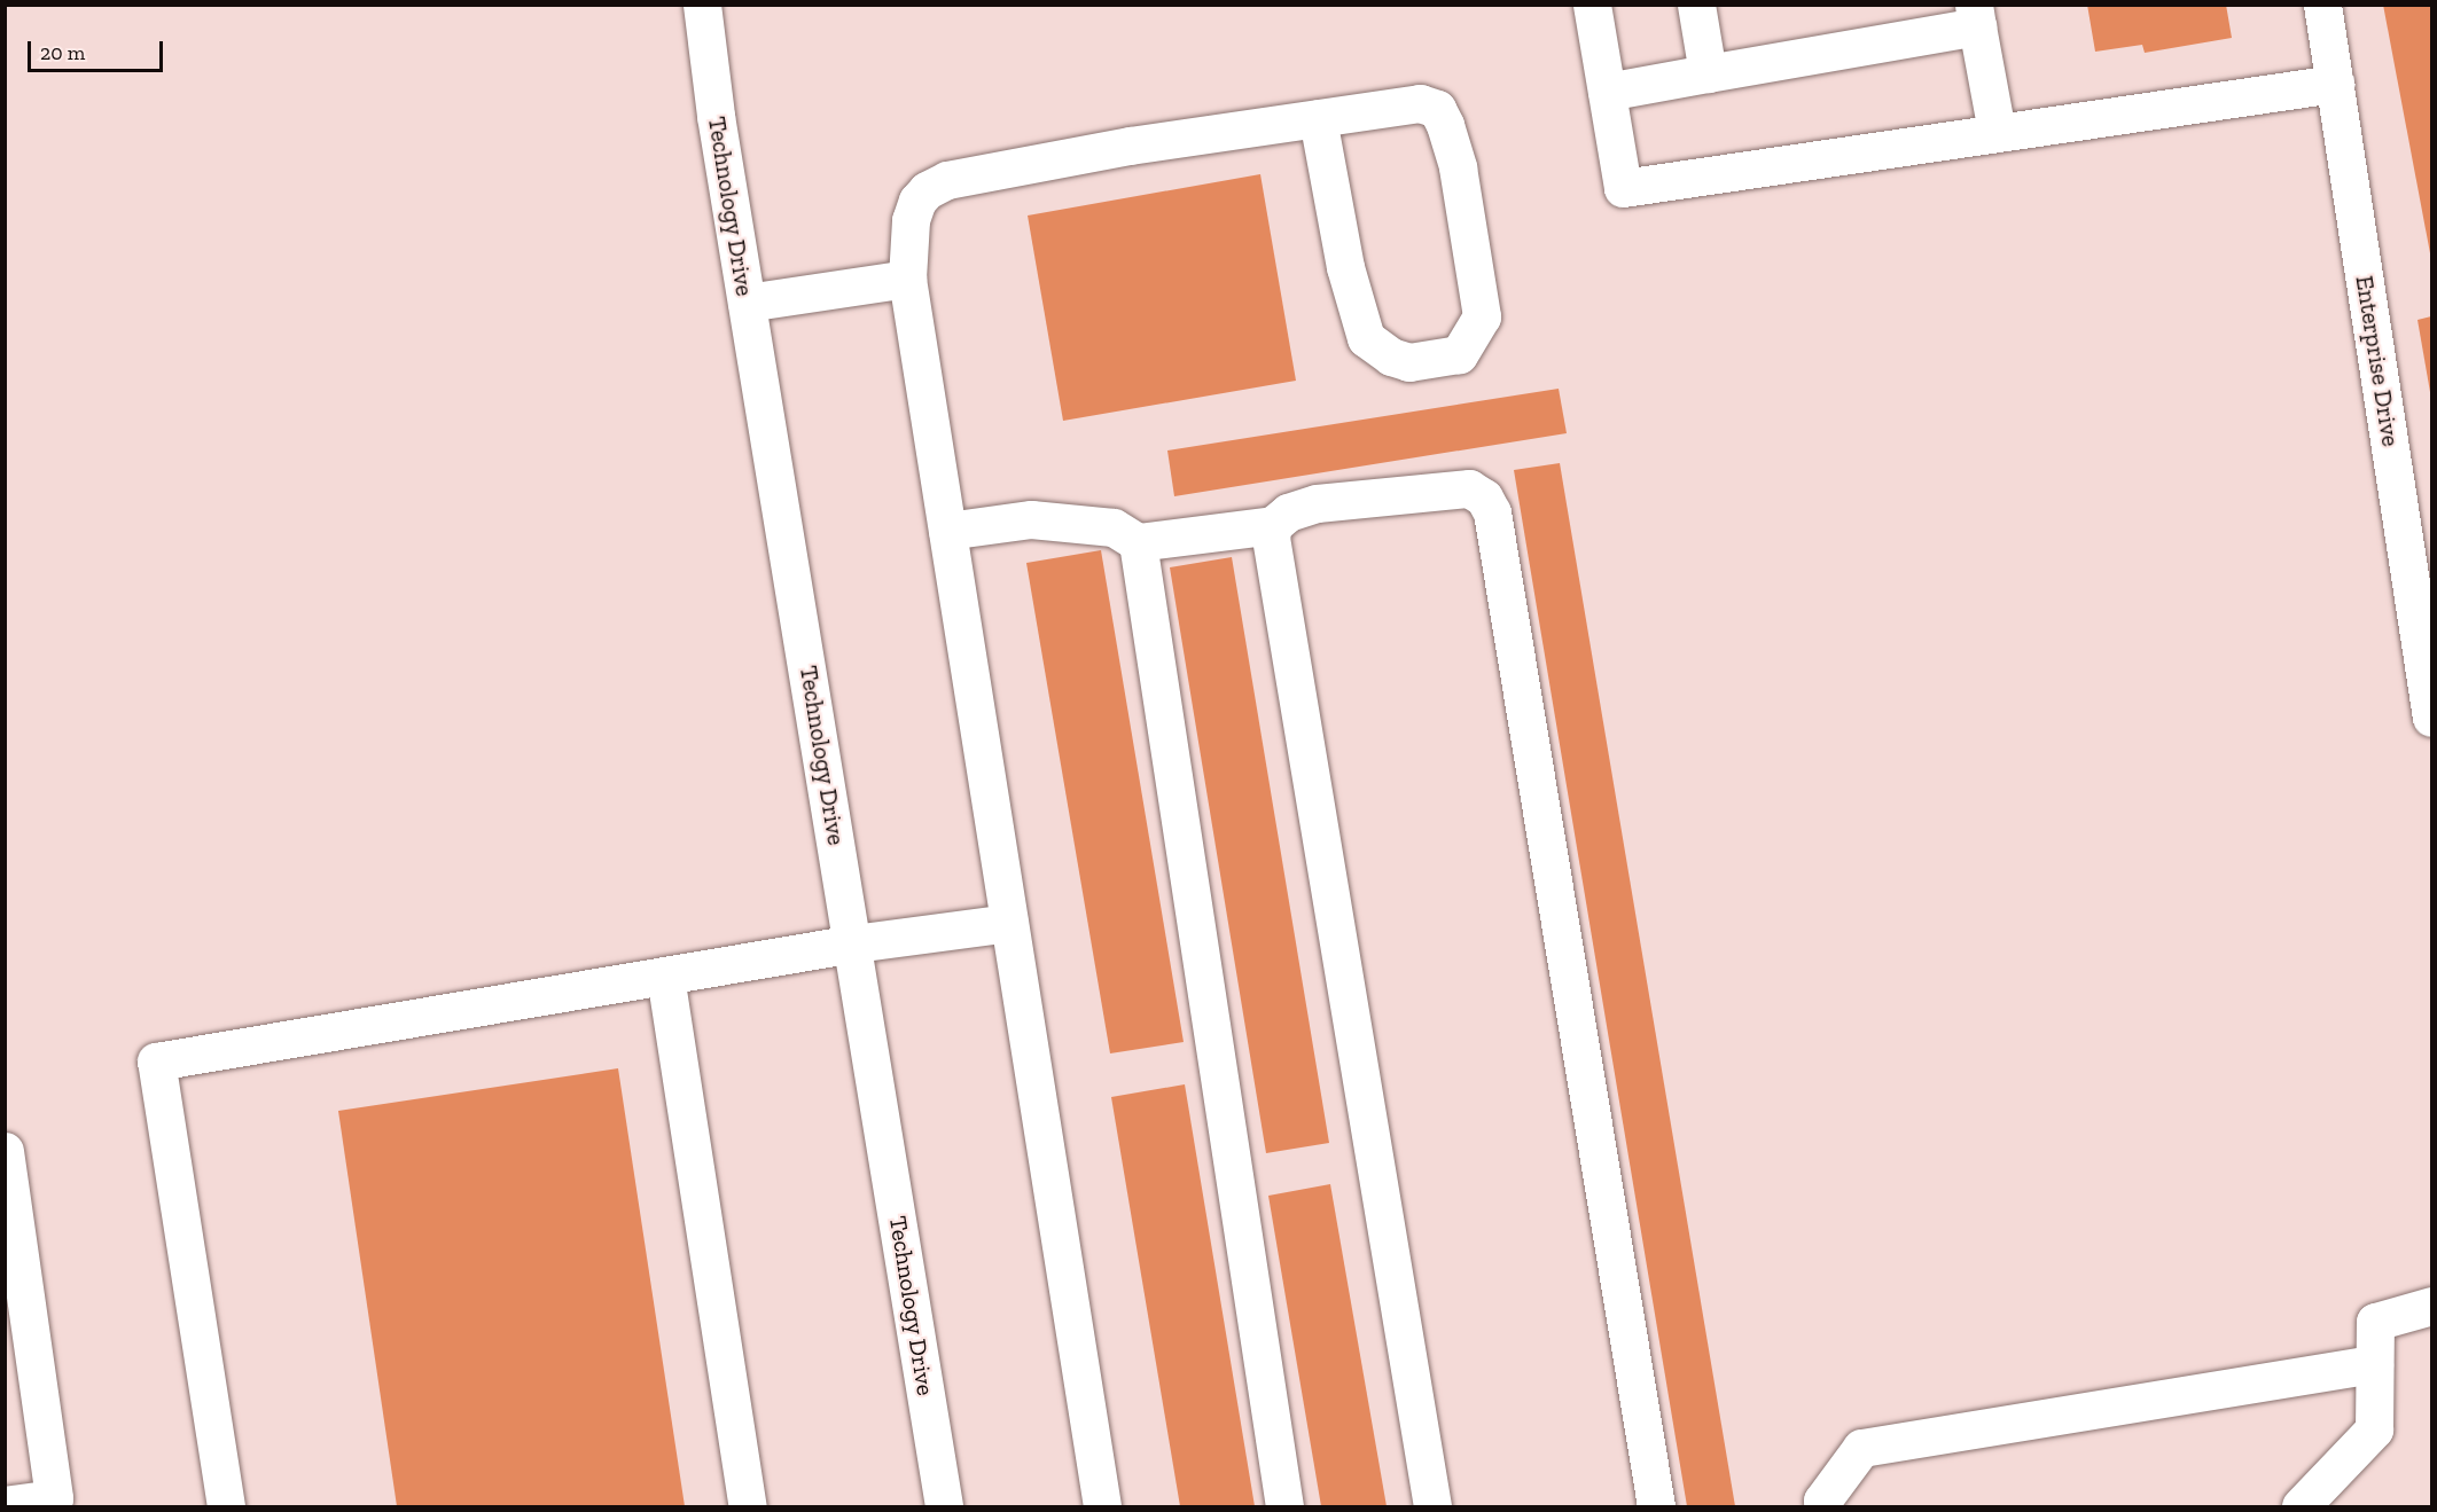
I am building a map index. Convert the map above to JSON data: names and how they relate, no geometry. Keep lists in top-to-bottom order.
{
  "streets": {
    "street": ["Technology Drive", "Enterprise Drive"]
  },
  "scale_bar": "20 m"
}
